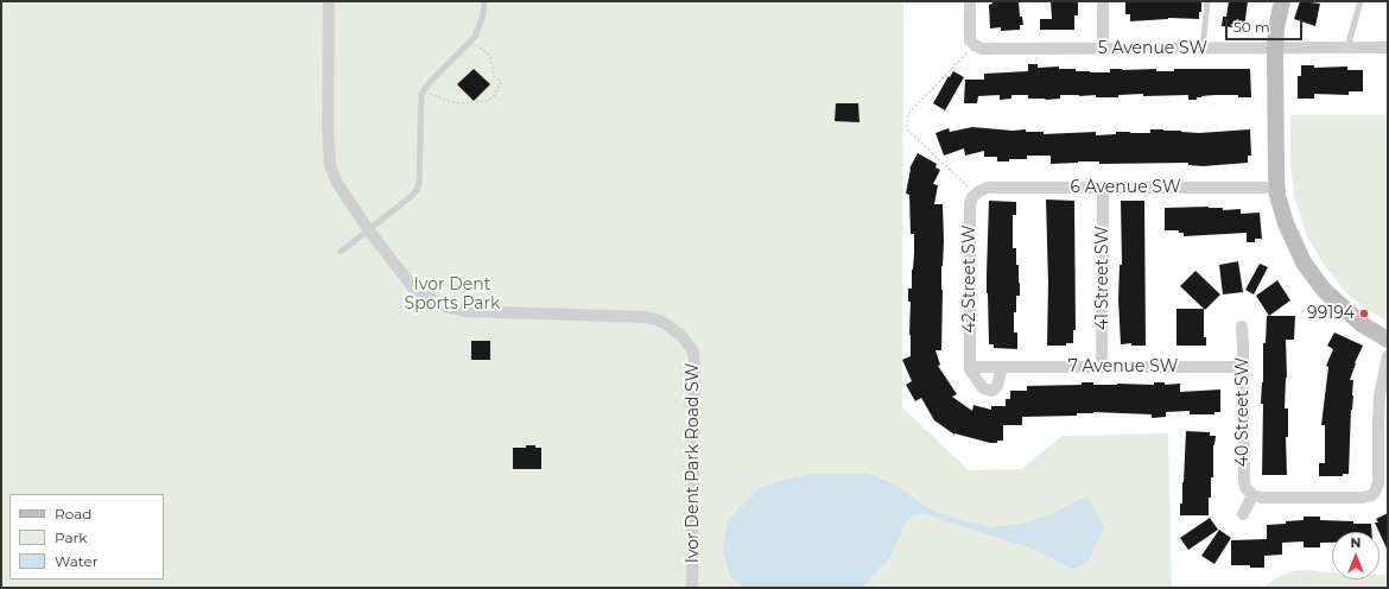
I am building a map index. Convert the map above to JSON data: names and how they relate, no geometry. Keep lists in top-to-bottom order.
{
  "streets": {
    "street": [
      "5 Avenue SW",
      "6 Avenue SW",
      "41 Street SW",
      "42 Street SW",
      "7 Avenue SW",
      "40 Street SW",
      "Ivor Dent Park Road SW"
    ]
  },
  "crossings": [
    ["6 Avenue SW", "41 Street SW"],
    ["6 Avenue SW", "42 Street SW"],
    ["41 Street SW", "7 Avenue SW"],
    ["42 Street SW", "7 Avenue SW"],
    ["7 Avenue SW", "40 Street SW"]
  ],
  "parks": ["Ivor Dent Sports Park"],
  "places": ["99194"],
  "legend": ["Road", "Park", "Water"],
  "scale_bar": "50 m",
  "north": "top"
}
